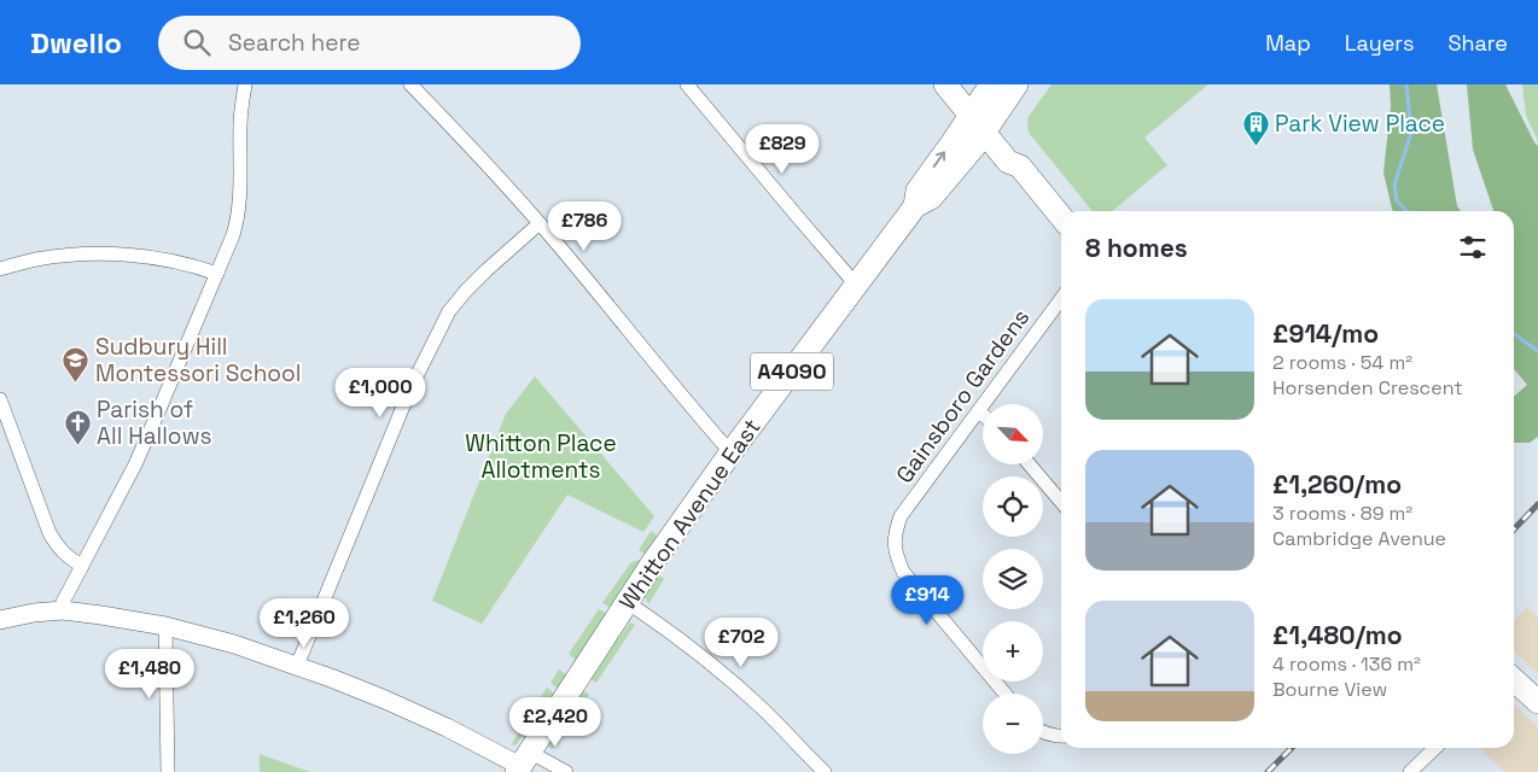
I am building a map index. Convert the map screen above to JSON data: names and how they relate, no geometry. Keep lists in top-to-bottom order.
{
  "streets": {
    "main road": ["A4090", "Whitton Avenue East"],
    "street": ["Gainsboro Gardens"]
  },
  "crossings": [
    ["A4090", "Whitton Avenue East"]
  ],
  "parks": ["Whitton Place Allotments"],
  "places": {
    "building": ["Park View Place"],
    "school or university": ["Sudbury Hill Montessori School"],
    "church": ["Parish of All Hallows"]
  },
  "north": "bottom right",
  "page": {
    "header": "Dwello",
    "search": "Search here",
    "nav": ["Map", "Layers", "Share"],
    "price": [
      "£829",
      "£786",
      "£1,000",
      "£914",
      "£1,260",
      "£702",
      "£1,480",
      "£2,420"
    ],
    "heading": "8 homes",
    "list": [
      {
        "name": "£914/mo",
        "note": "2 rooms · 54 m² · Horsenden Crescent"
      },
      {
        "name": "£1,260/mo",
        "note": "3 rooms · 89 m² · Cambridge Avenue"
      },
      {
        "name": "£1,480/mo",
        "note": "4 rooms · 136 m² · Bourne View"
      }
    ],
    "map_buttons": ["+", "−"]
  }
}
